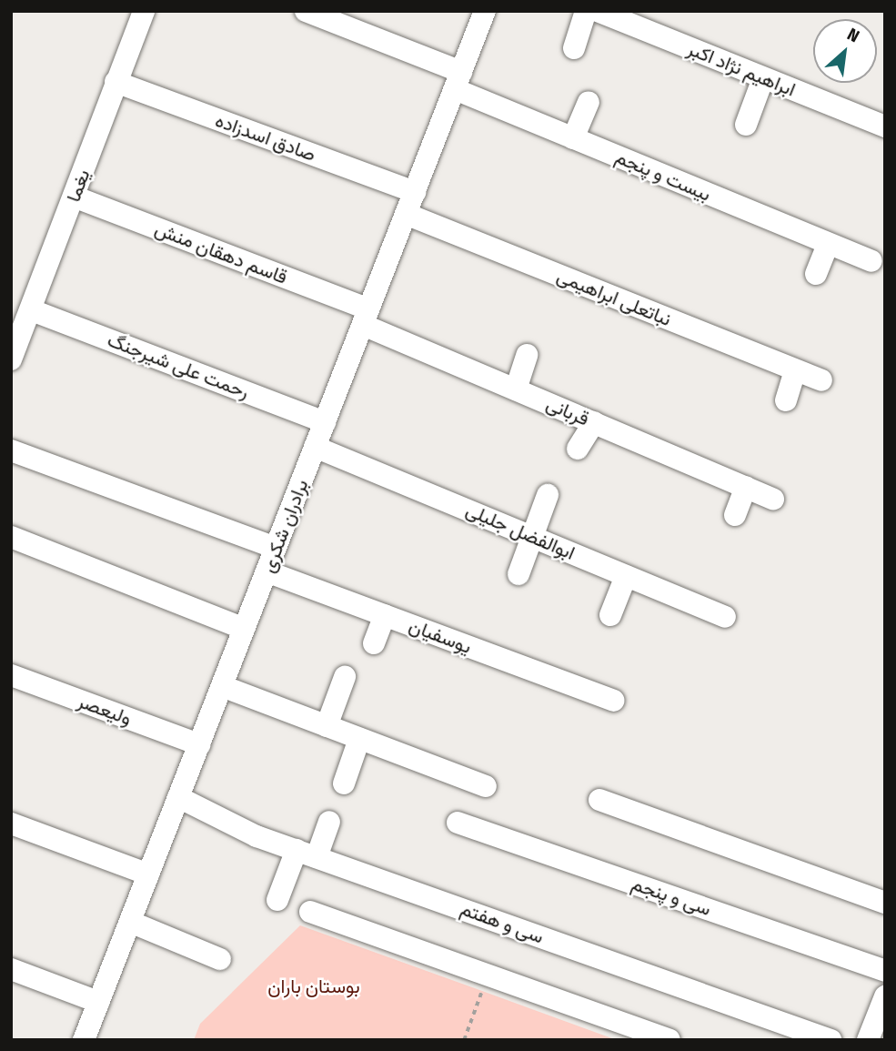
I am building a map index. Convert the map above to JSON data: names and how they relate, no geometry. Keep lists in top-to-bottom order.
{
  "streets": {
    "street": [
      "ابراهیم نژاد اکبر",
      "صادق اسدزاده",
      "بیست و پنجم",
      "یغما",
      "قاسم دهقان منش",
      "نباتعلی ابراهیمی",
      "رحمت علی شیرجنگ",
      "قربانی",
      "برادران شکری",
      "ابوالفضل جلیلی",
      "یوسفیان",
      "ولیعصر",
      "سی و پنجم",
      "سی و هفتم"
    ]
  },
  "crossings": [
    ["صادق اسدزاده", "یغما"],
    ["صادق اسدزاده", "برادران شکری"],
    ["بیست و پنجم", "برادران شکری"],
    ["یغما", "قاسم دهقان منش"],
    ["یغما", "رحمت علی شیرجنگ"],
    ["قاسم دهقان منش", "قربانی"],
    ["قاسم دهقان منش", "برادران شکری"],
    ["نباتعلی ابراهیمی", "برادران شکری"],
    ["رحمت علی شیرجنگ", "برادران شکری"],
    ["قربانی", "برادران شکری"],
    ["برادران شکری", "ابوالفضل جلیلی"],
    ["برادران شکری", "یوسفیان"],
    ["برادران شکری", "ولیعصر"],
    ["برادران شکری", "سی و هفتم"]
  ],
  "parks": ["بوستان باران"],
  "north": "top right"
}
